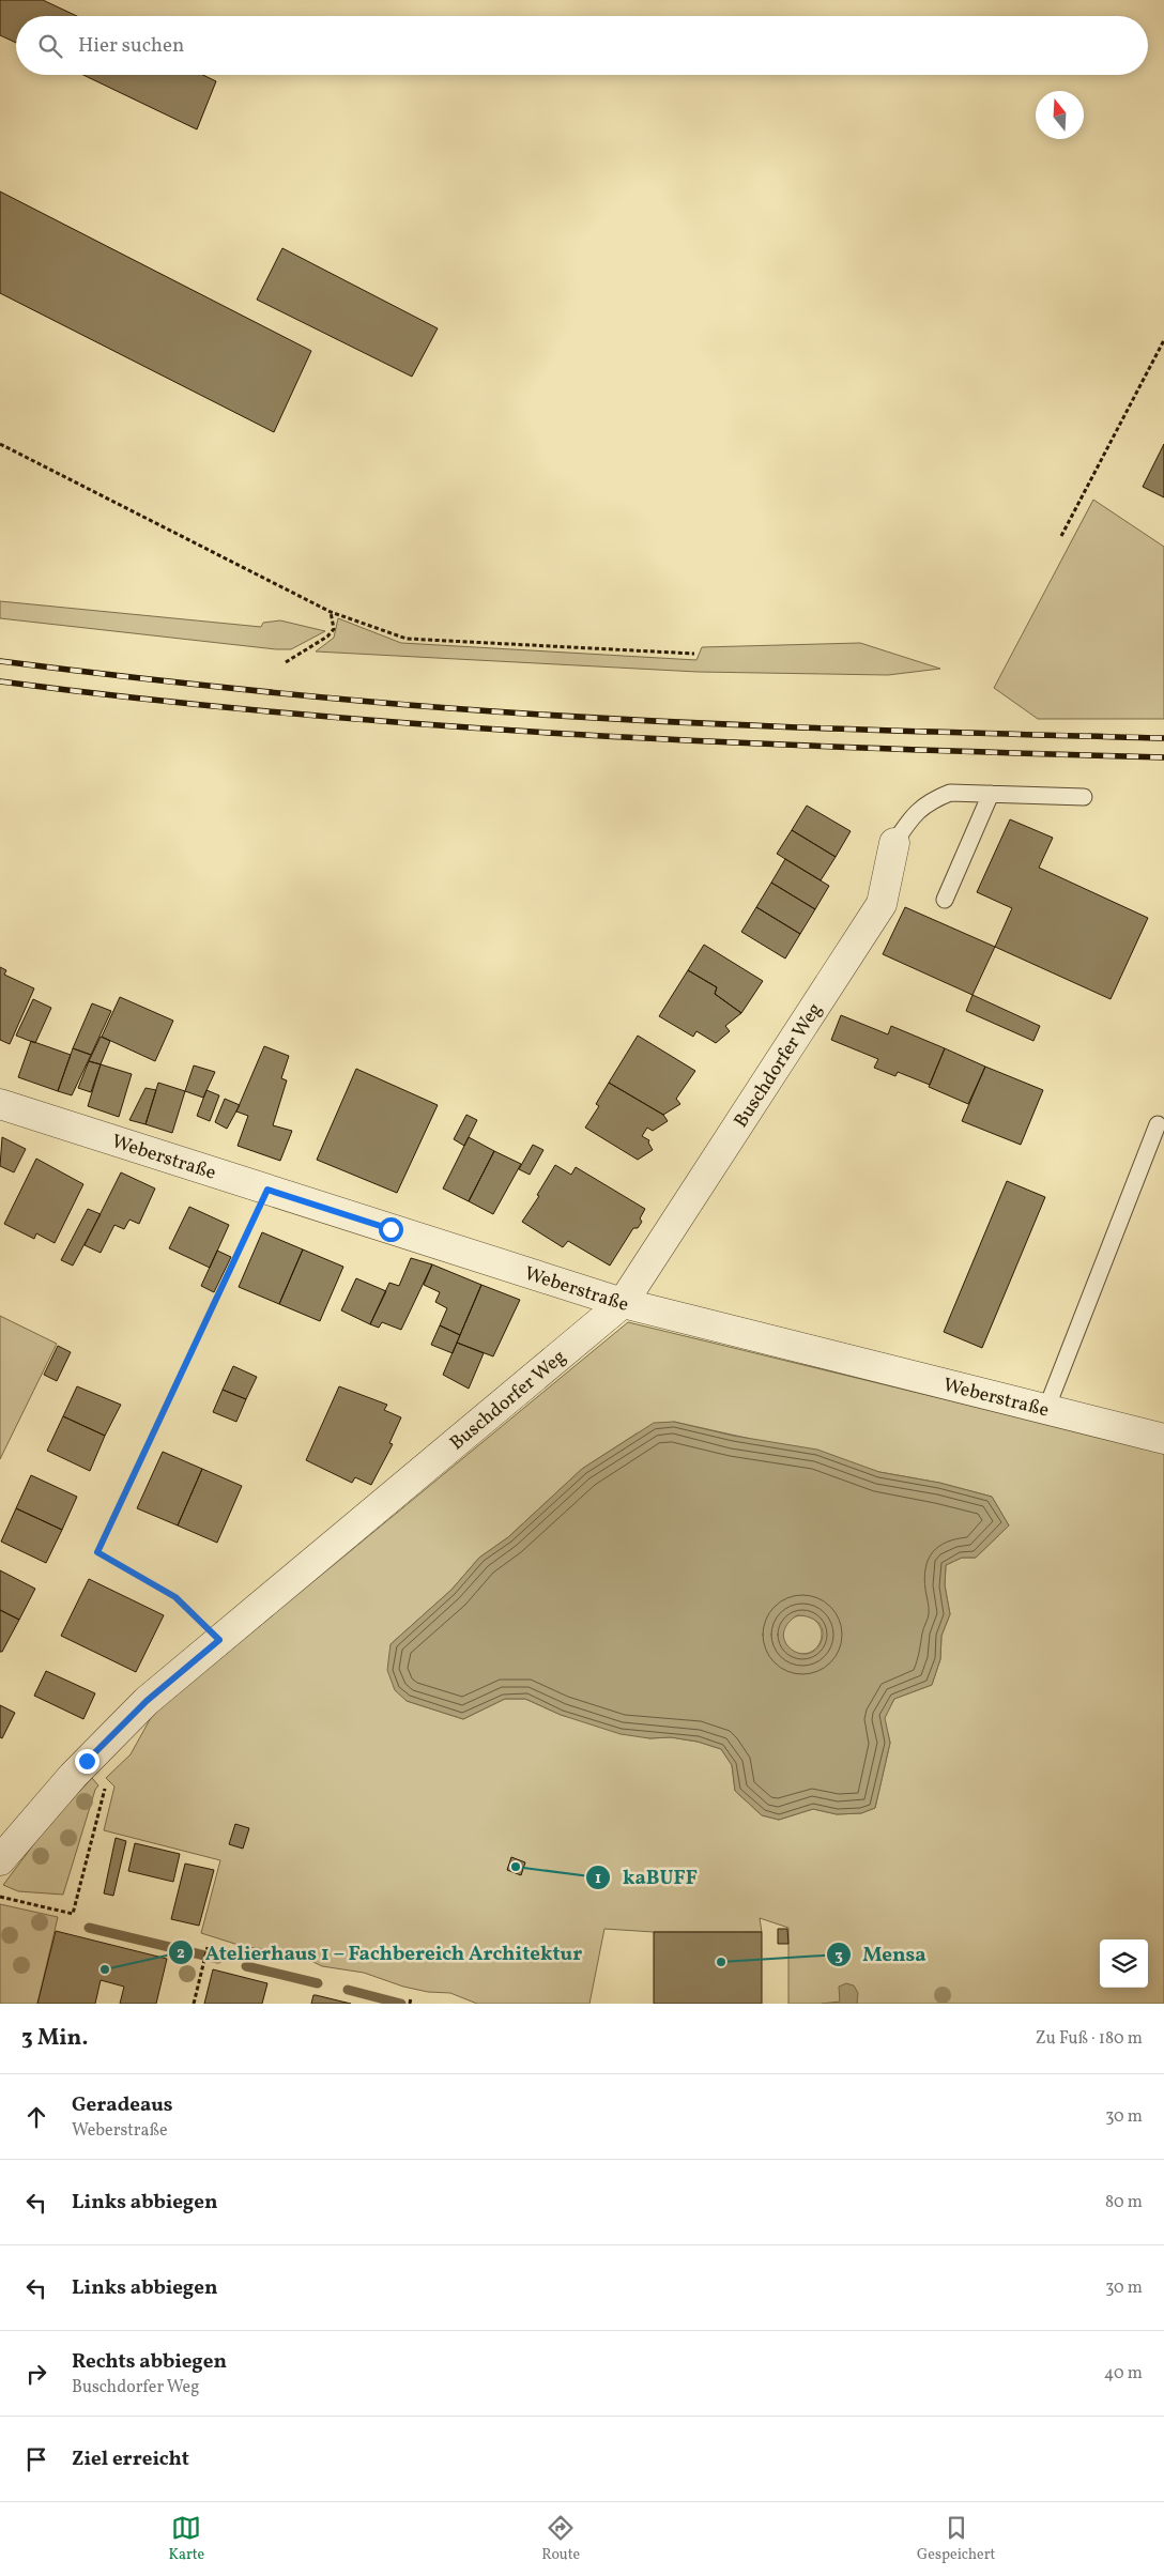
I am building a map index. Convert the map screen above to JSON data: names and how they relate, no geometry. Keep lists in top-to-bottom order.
{
  "streets": {
    "street": ["Buschdorfer Weg", "Weberstraße"]
  },
  "crossings": [
    ["Buschdorfer Weg", "Weberstraße"]
  ],
  "places": ["kaBUFF", "Mensa", "Atelierhaus 1 – Fachbereich Architektur"],
  "north": "top",
  "page": {
    "search": "Hier suchen",
    "heading": ["3 Min.", "Zu Fuß · 180 m"],
    "list": [
      ["Geradeaus", "Weberstraße", "30 m"],
      ["Links abbiegen", "80 m"],
      ["Links abbiegen", "30 m"],
      ["Rechts abbiegen", "Buschdorfer Weg", "40 m"],
      "Ziel erreicht"
    ],
    "nav": ["Karte", "Route", "Gespeichert"]
  }
}
